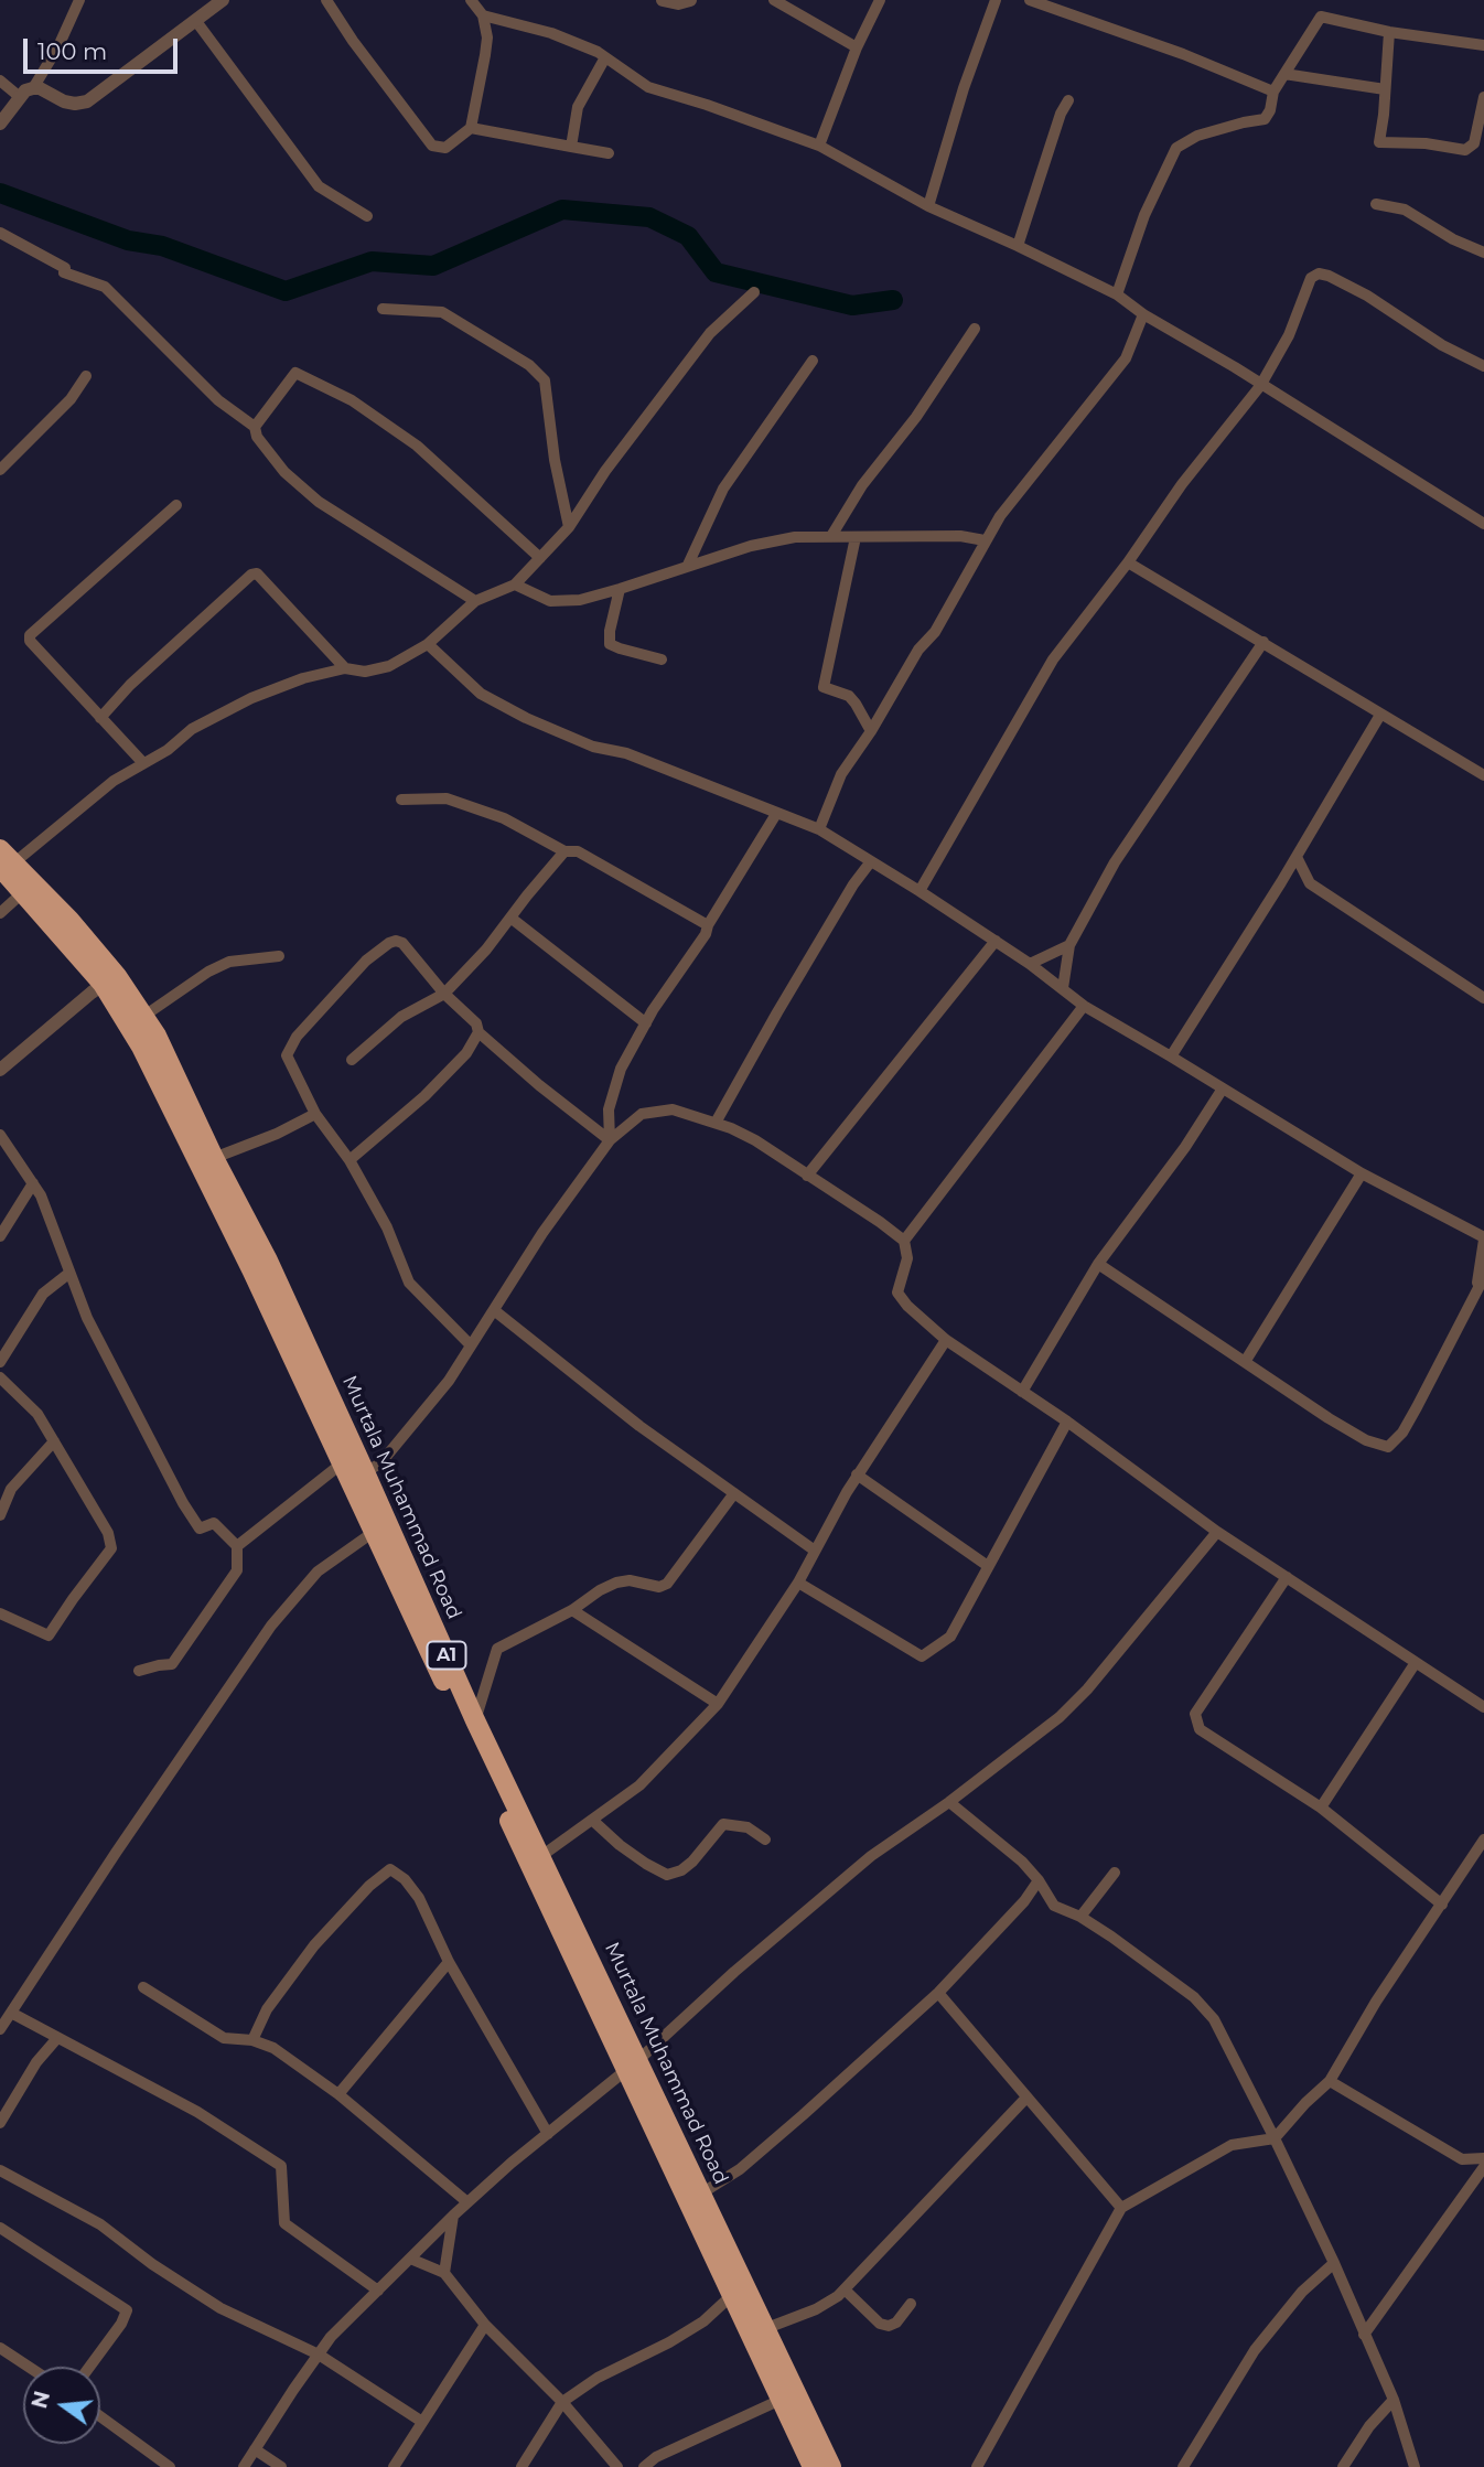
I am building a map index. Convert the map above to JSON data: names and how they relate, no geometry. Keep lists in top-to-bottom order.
{
  "streets": {
    "highway": ["Murtala Muhammad Road", "A1"]
  },
  "scale_bar": "100 m",
  "north": "left"
}
